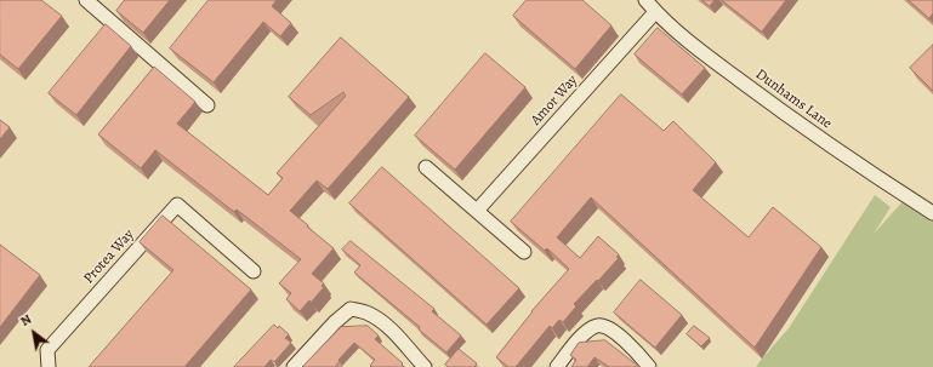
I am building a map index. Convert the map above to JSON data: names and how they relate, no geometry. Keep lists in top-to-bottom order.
{
  "streets": {
    "street": ["Dunhams Lane", "Amor Way", "Protea Way"]
  },
  "crossings": [
    ["Dunhams Lane", "Amor Way"]
  ],
  "north": "top left"
}
